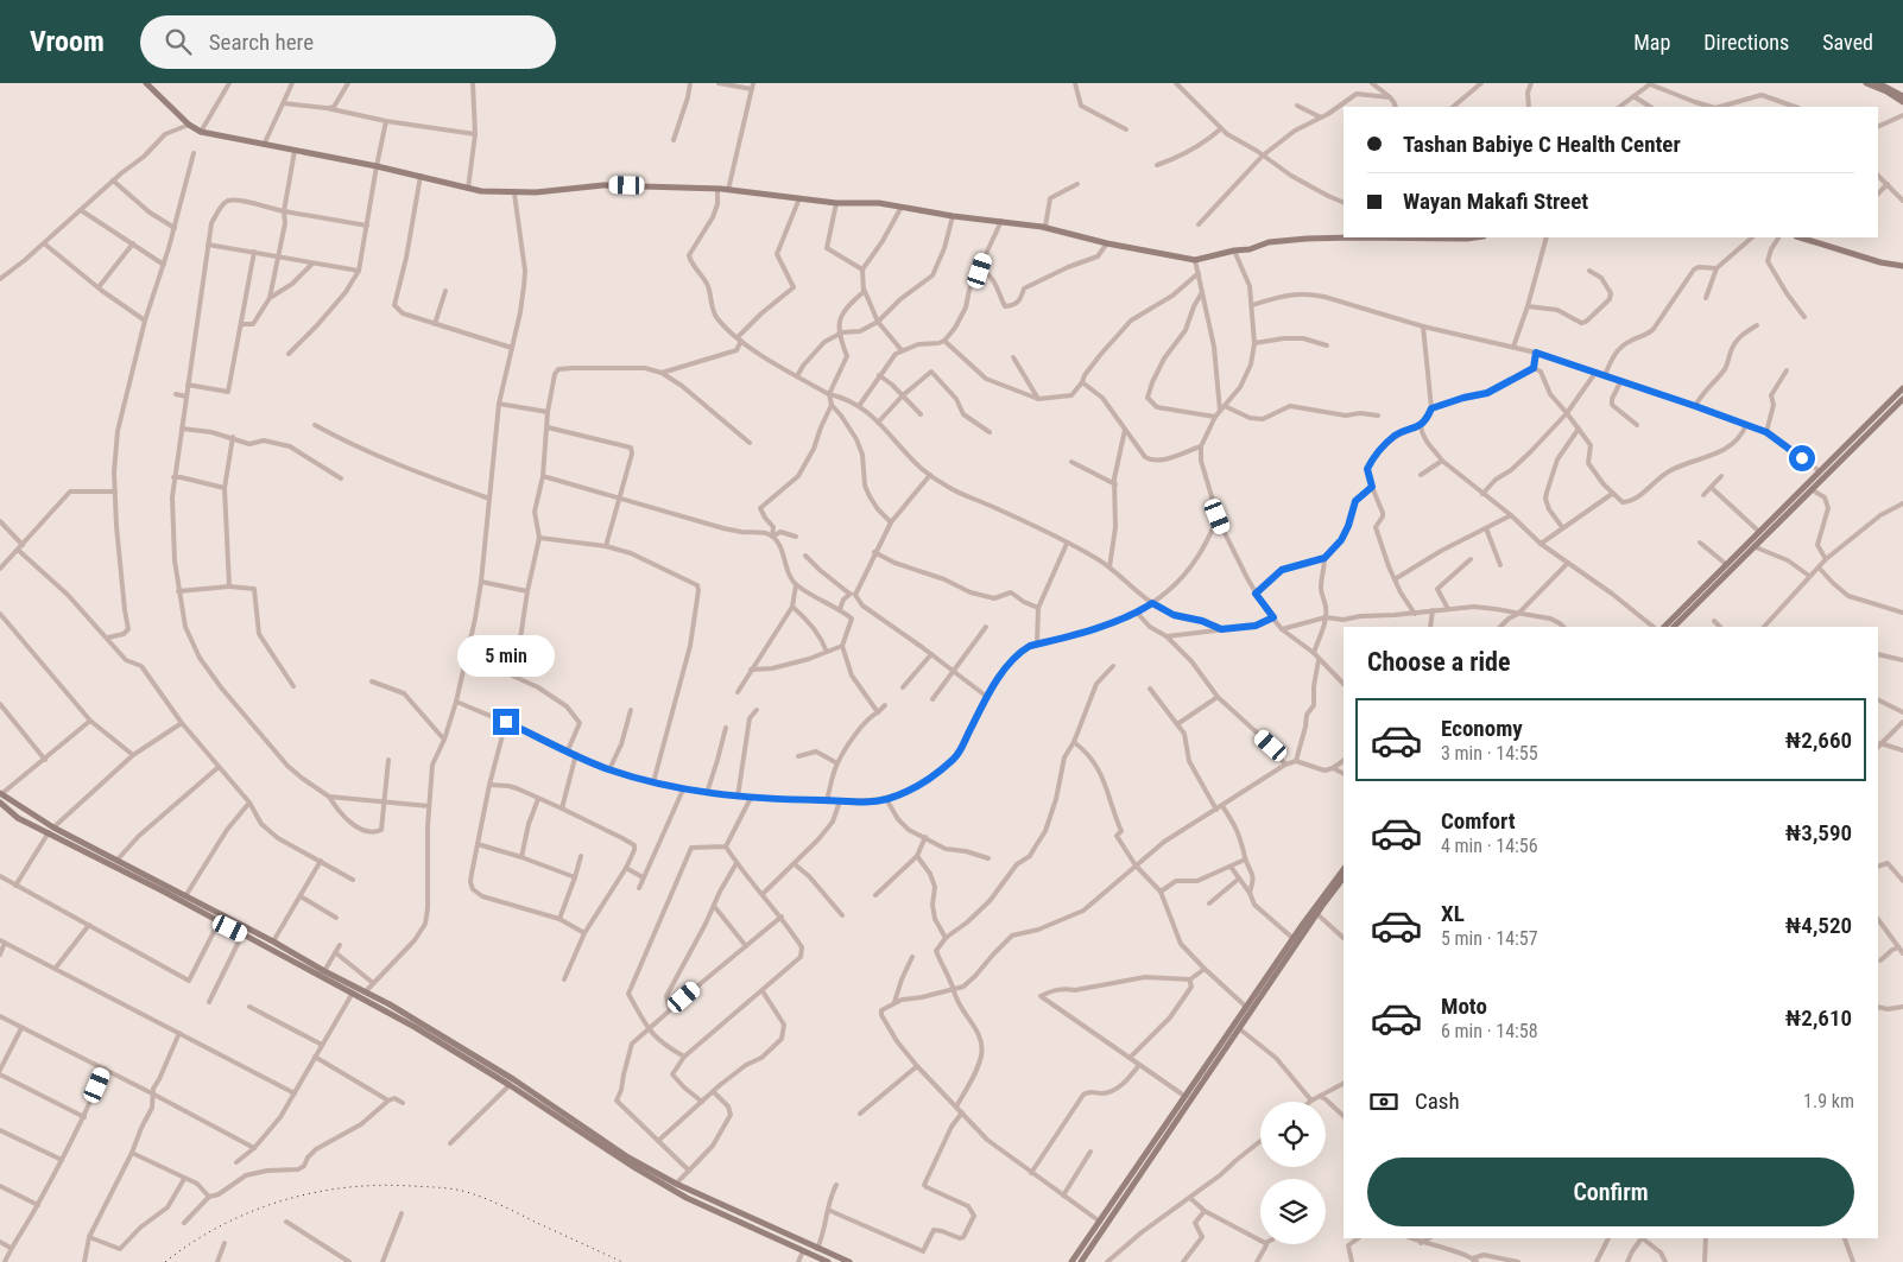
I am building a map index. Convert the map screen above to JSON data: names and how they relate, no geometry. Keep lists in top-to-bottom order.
{
  "page": {
    "header": "Vroom",
    "search": "Search here",
    "nav": ["Map", "Directions", "Saved"],
    "banner": ["Tashan Babiye C Health Center", "Wayan Makafi Street"],
    "heading": "Choose a ride",
    "bubble": "5 min",
    "list": [
      {
        "name": "Economy",
        "note": "3 min · 14:55",
        "value": "₦2,660"
      },
      {
        "name": "Comfort",
        "note": "4 min · 14:56",
        "value": "₦3,590"
      },
      {
        "name": "XL",
        "note": "5 min · 14:57",
        "value": "₦4,520"
      },
      {
        "name": "Moto",
        "note": "6 min · 14:58",
        "value": "₦2,610"
      }
    ],
    "pay": ["Cash", "1.9 km"],
    "buttons": "Confirm"
  }
}
